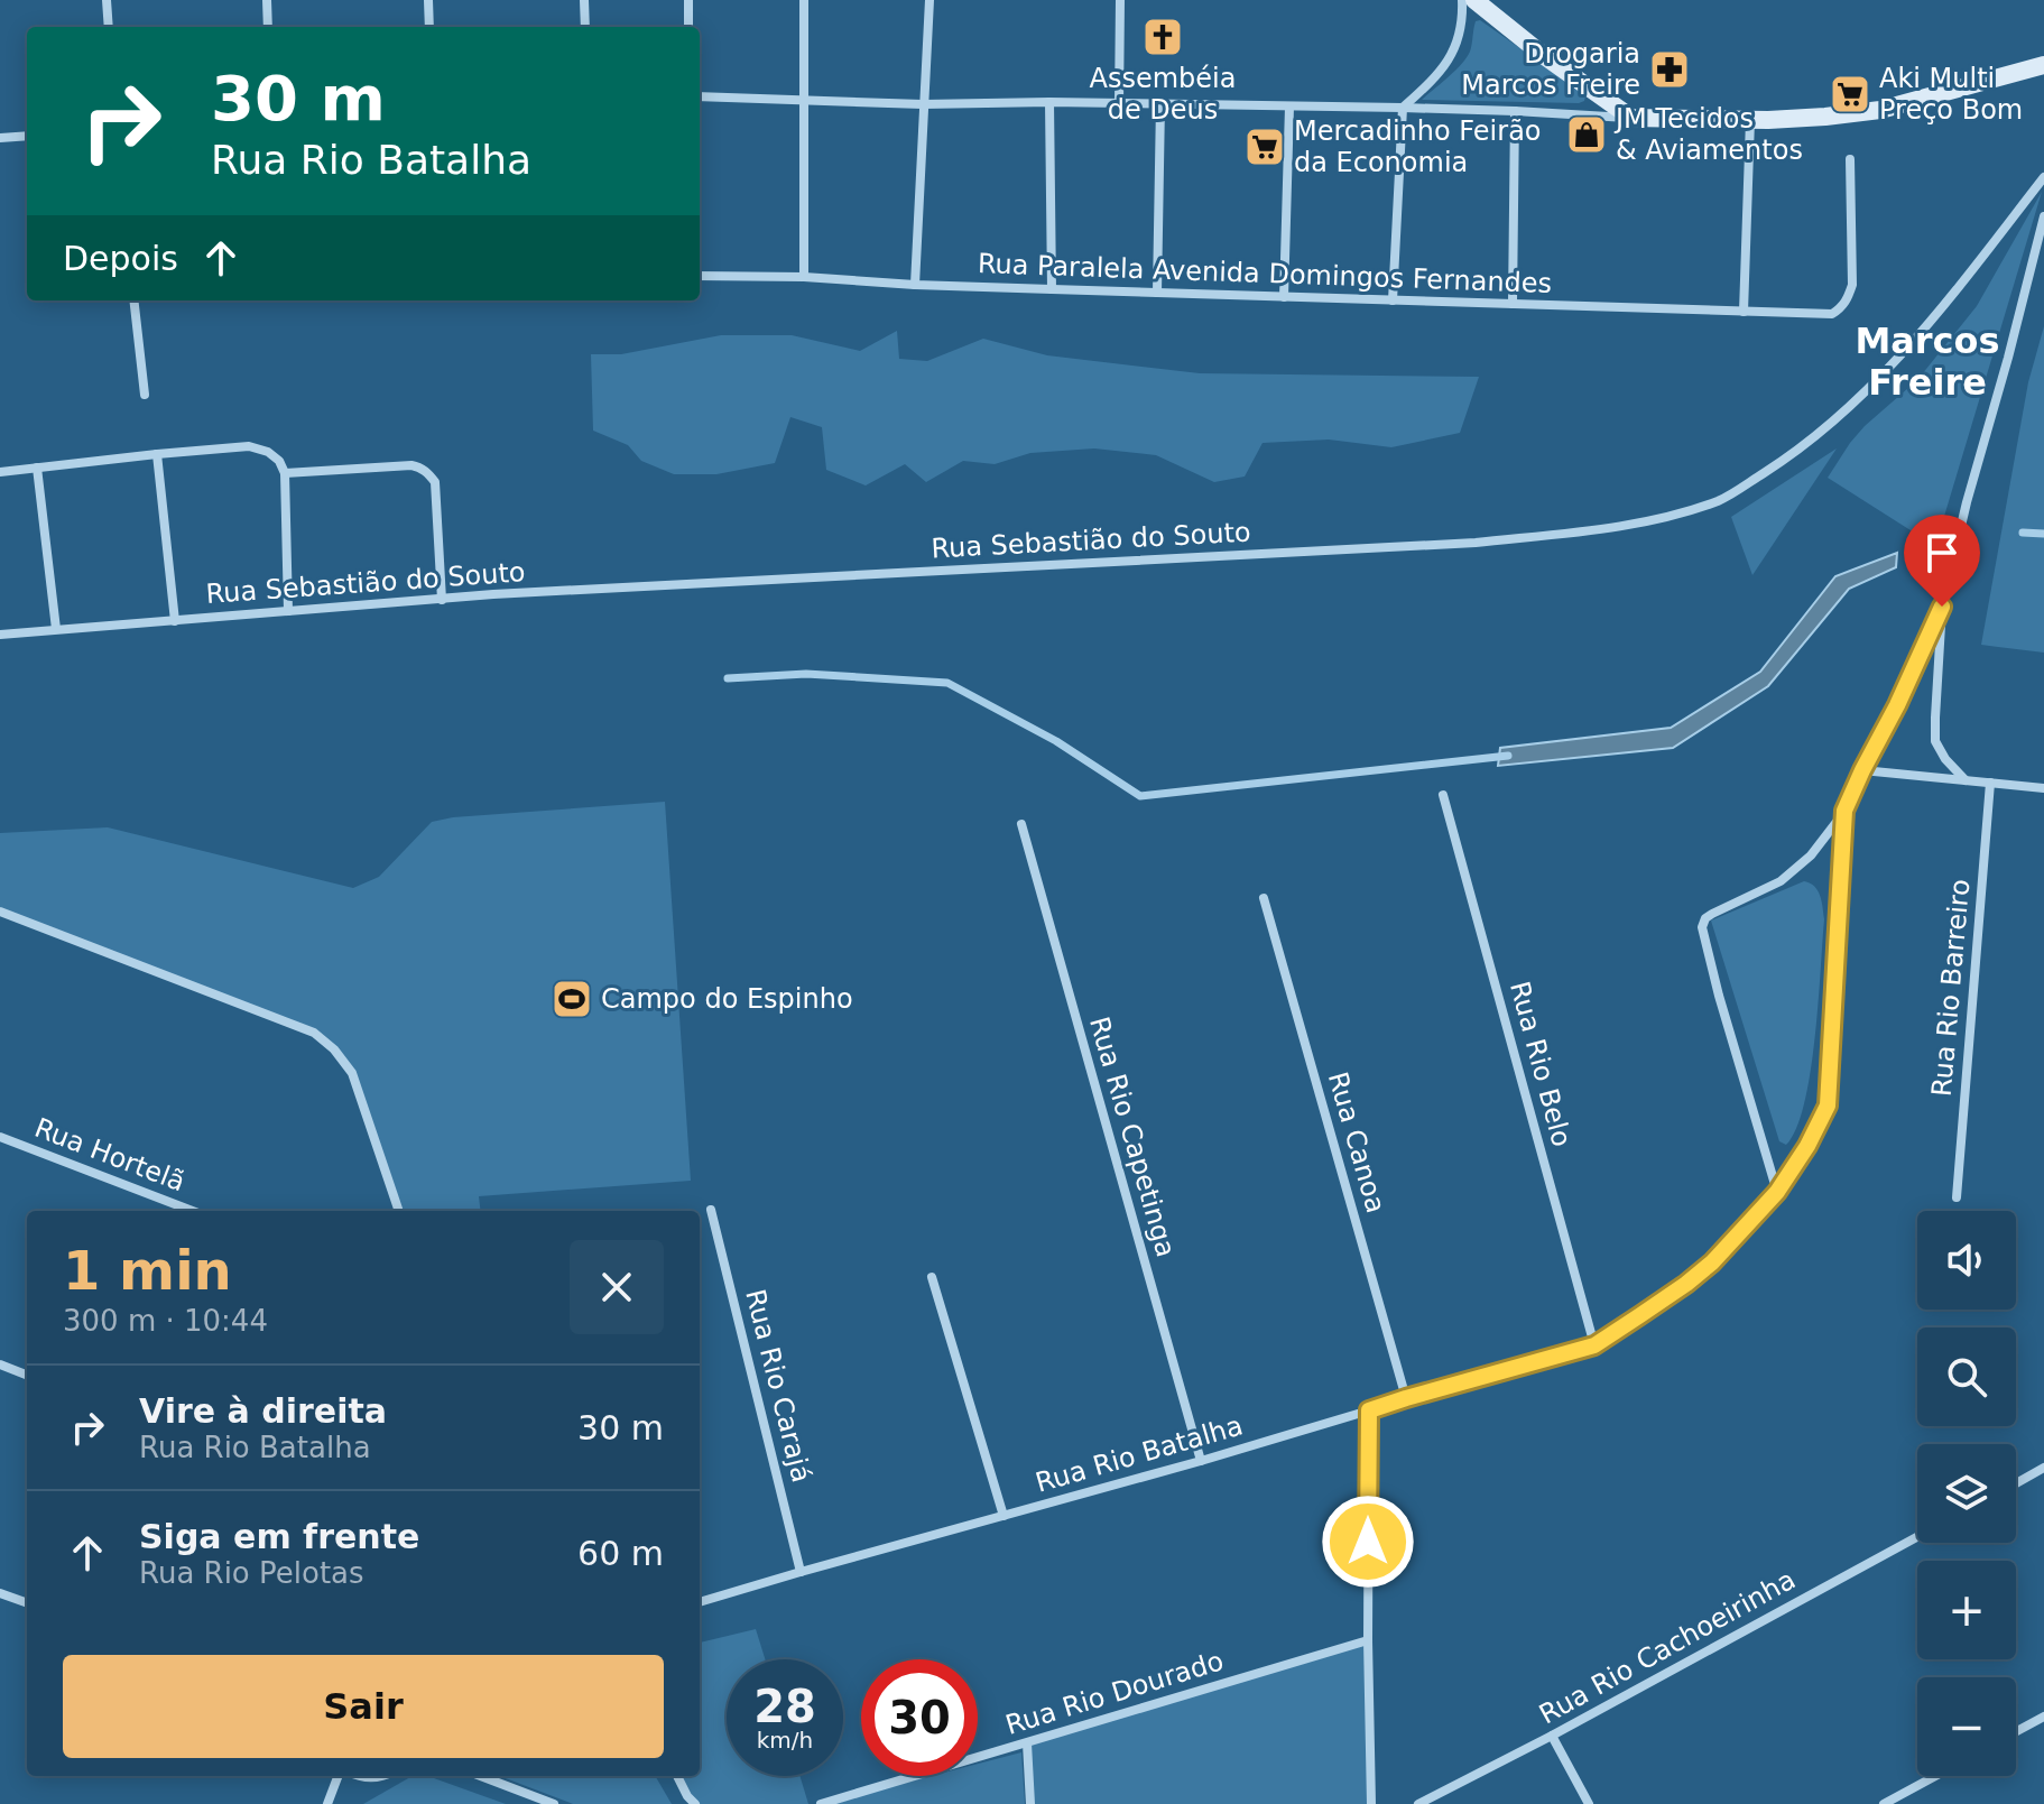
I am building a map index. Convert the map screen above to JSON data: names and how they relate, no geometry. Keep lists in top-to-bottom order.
{
  "streets": {
    "street": [
      "Rua Paralela Avenida Domingos Fernandes",
      "Rua Sebastião do Souto",
      "Rua Rio Barreiro",
      "Rua Rio Belo",
      "Rua Rio Capetinga",
      "Rua Canoa",
      "Rua Hortelã",
      "Rua Rio Carajá",
      "Rua Rio Batalha",
      "Rua Rio Cachoeirinha",
      "Rua Rio Dourado"
    ]
  },
  "crossings": [
    ["Rua Rio Belo", "Rua Rio Batalha"],
    ["Rua Rio Capetinga", "Rua Rio Batalha"],
    ["Rua Canoa", "Rua Rio Batalha"],
    ["Rua Rio Carajá", "Rua Rio Batalha"]
  ],
  "districts": ["Marcos Freire"],
  "places": {
    "church": ["Assembéia de Deus"],
    "pharmacy": ["Drogaria Marcos Freire"],
    "supermarket": ["Aki Multi Preço Bom", "Mercadinho Feirão da Economia"],
    "shop": ["JM Tecidos & Aviamentos"],
    "sports": ["Campo do Espinho"]
  },
  "page": {
    "turn": ["30 m", "Rua Rio Batalha"],
    "then": "Depois",
    "map_buttons": ["+", "−"],
    "heading": ["1 min", "300 m · 10:44"],
    "list": [
      {
        "name": "Vire à direita",
        "note": "Rua Rio Batalha",
        "value": "30 m"
      },
      {
        "name": "Siga em frente",
        "note": "Rua Rio Pelotas",
        "value": "60 m"
      }
    ],
    "buttons": "Sair",
    "speed": "28 km/h",
    "limit": "30"
  }
}
